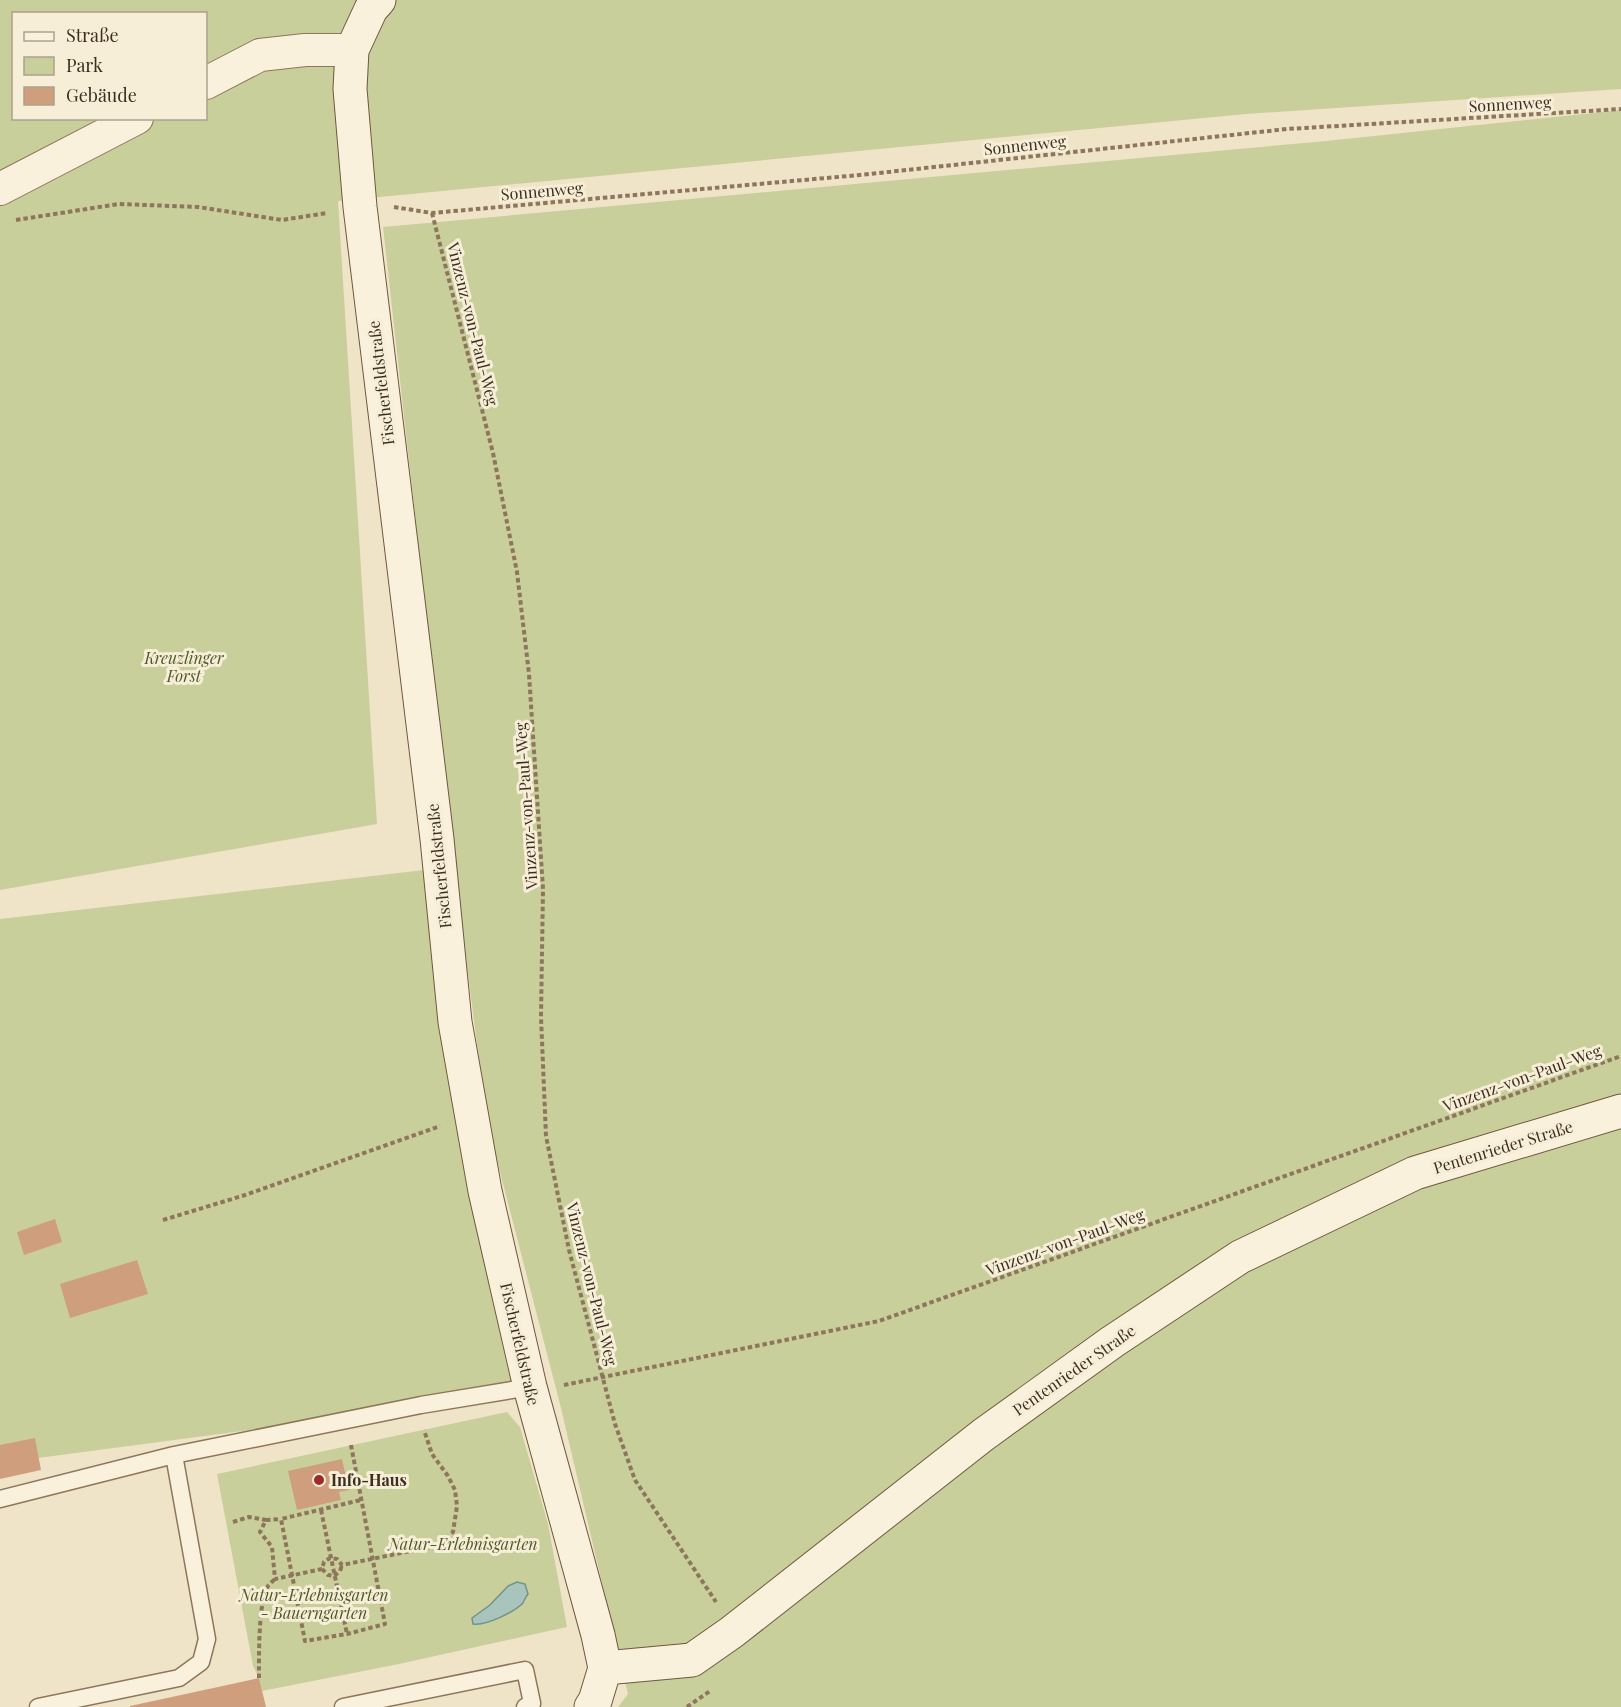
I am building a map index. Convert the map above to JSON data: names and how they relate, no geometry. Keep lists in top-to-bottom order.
{
  "streets": {
    "street": ["Fischerfeldstraße", "Pentenrieder Straße"],
    "path": ["Sonnenweg", "Vinzenz-von-Paul-Weg"]
  },
  "crossings": [
    ["Sonnenweg", "Vinzenz-von-Paul-Weg"],
    ["Fischerfeldstraße", "Pentenrieder Straße"]
  ],
  "parks": ["Kreuzlinger Forst", "Natur-Erlebnisgarten", "Natur-Erlebnisgarten - Bauerngarten"],
  "places": ["Info-Haus"],
  "legend": ["Straße", "Park", "Gebäude"]
}
